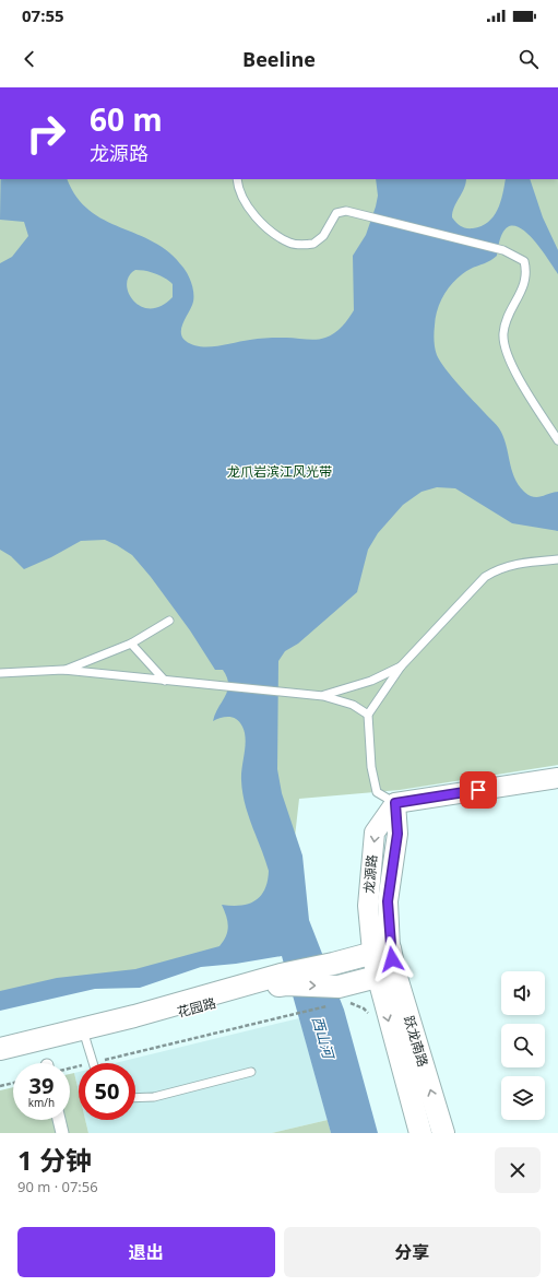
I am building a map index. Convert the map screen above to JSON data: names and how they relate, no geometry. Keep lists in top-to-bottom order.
{
  "streets": {
    "main road": ["花园路", "跃龙南路"],
    "street": ["龙源路"]
  },
  "crossings": [
    ["龙源路", "花园路"],
    ["龙源路", "跃龙南路"],
    ["花园路", "跃龙南路"]
  ],
  "water": ["西山河"],
  "parks": ["龙爪岩滨江风光带"],
  "page": {
    "status": "07:55",
    "header": "Beeline",
    "turn": ["60 m", "龙源路"],
    "speed": "39 km/h",
    "limit": "50",
    "heading": ["1 分钟", "90 m · 07:56"],
    "buttons": ["退出", "分享"]
  }
}
